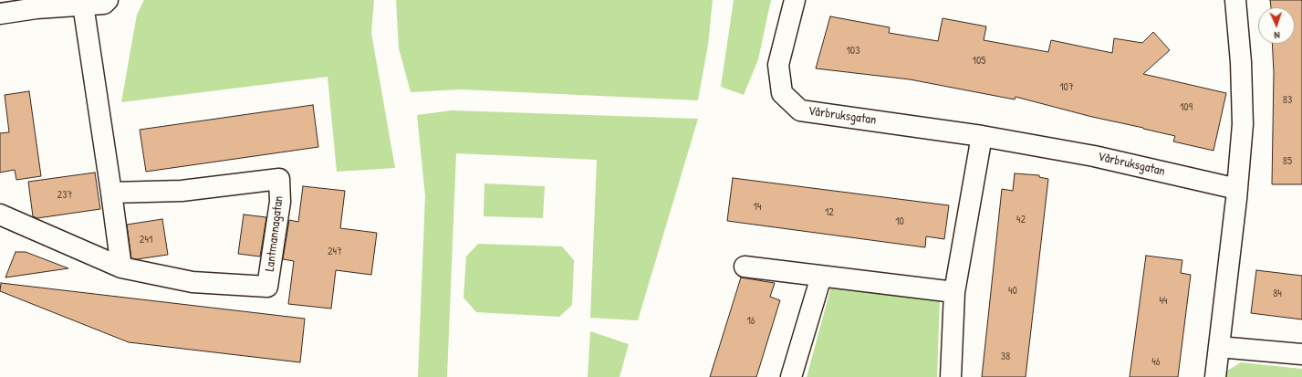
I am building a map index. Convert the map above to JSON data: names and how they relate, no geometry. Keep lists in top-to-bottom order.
{
  "streets": {
    "street": ["Vårbruksgatan", "Lantmannagatan"]
  },
  "house_numbers": [
    "103",
    "105",
    "107",
    "83",
    "109",
    "85",
    "237",
    "14",
    "12",
    "42",
    "10",
    "241",
    "247",
    "40",
    "84",
    "44",
    "16",
    "38",
    "46"
  ],
  "north": "bottom"
}
